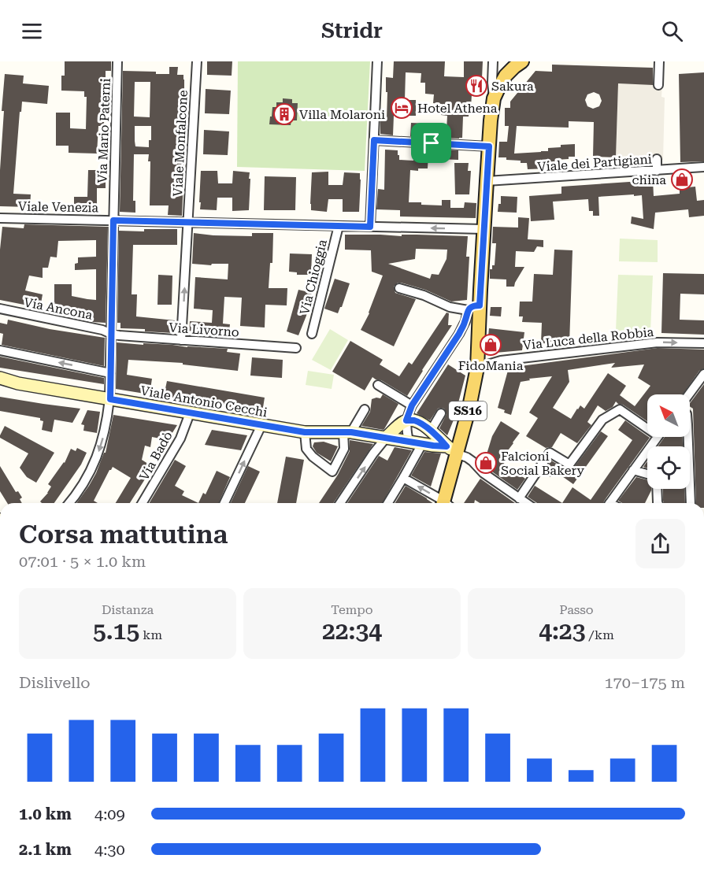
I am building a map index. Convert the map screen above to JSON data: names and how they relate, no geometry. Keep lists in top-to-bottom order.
{
  "streets": {
    "main road": ["SS16"],
    "street": [
      "Via Mario Paterni",
      "Viale Monfalcone",
      "Viale dei Partigiani",
      "Viale Venezia",
      "Via Chioggia",
      "Via Ancona",
      "Via Livorno",
      "Via Luca della Robbia",
      "Viale Antonio Cecchi",
      "Via Badò"
    ]
  },
  "crossings": [
    ["Via Mario Paterni", "Viale Venezia"],
    ["Via Mario Paterni", "Via Ancona"],
    ["Via Mario Paterni", "Via Livorno"],
    ["Via Mario Paterni", "Viale Antonio Cecchi"],
    ["Viale Monfalcone", "Viale Venezia"],
    ["Viale Monfalcone", "Via Livorno"],
    ["Viale dei Partigiani", "SS16"],
    ["Viale Venezia", "Via Chioggia"],
    ["Viale Venezia", "SS16"],
    ["Via Ancona", "Via Livorno"],
    ["Via Luca della Robbia", "SS16"],
    ["Viale Antonio Cecchi", "SS16"],
    ["Viale Antonio Cecchi", "Via Badò"]
  ],
  "one_way": ["Viale Monfalcone", "Via Luca della Robbia"],
  "places": {
    "restaurant": ["Sakura"],
    "hotel": ["Hotel Athena"],
    "building": ["Villa Molaroni"],
    "shop": ["china", "FidoMania", "Falcioni Social Bakery"]
  },
  "north": "top left",
  "page": {
    "header": "Stridr",
    "heading": ["Corsa mattutina", "07:01 · 5 × 1.0 km"],
    "stats": [
      ["Distanza", "5.15 km"],
      ["Tempo", "22:34"],
      ["Passo", "4:23 /km"]
    ],
    "chart": ["Dislivello", "170–175 m"],
    "list": [
      {
        "name": "1.0 km",
        "note": "4:09"
      },
      {
        "name": "2.1 km",
        "note": "4:30"
      }
    ]
  }
}
